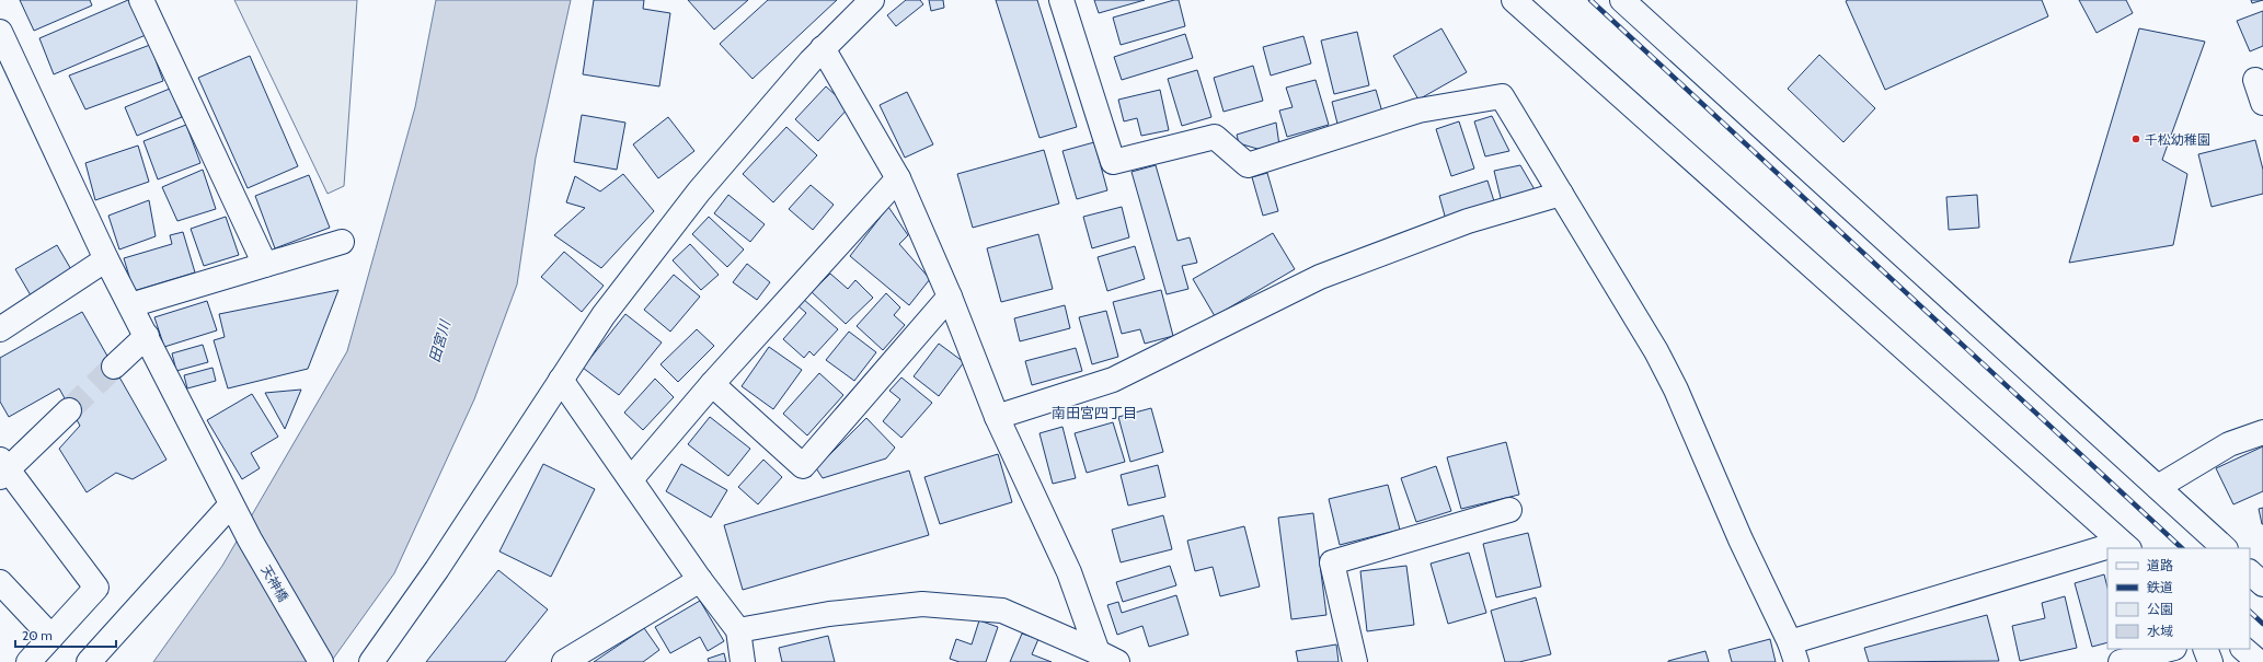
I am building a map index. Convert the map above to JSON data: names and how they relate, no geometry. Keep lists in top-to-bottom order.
{
  "streets": {
    "street": ["天神橋"]
  },
  "districts": ["南田宮四丁目"],
  "water": ["田宮川"],
  "places": ["千松幼稚園"],
  "legend": [
    "道路",
    "鉄道",
    "公園",
    "水域"
  ],
  "scale_bar": "20 m"
}
